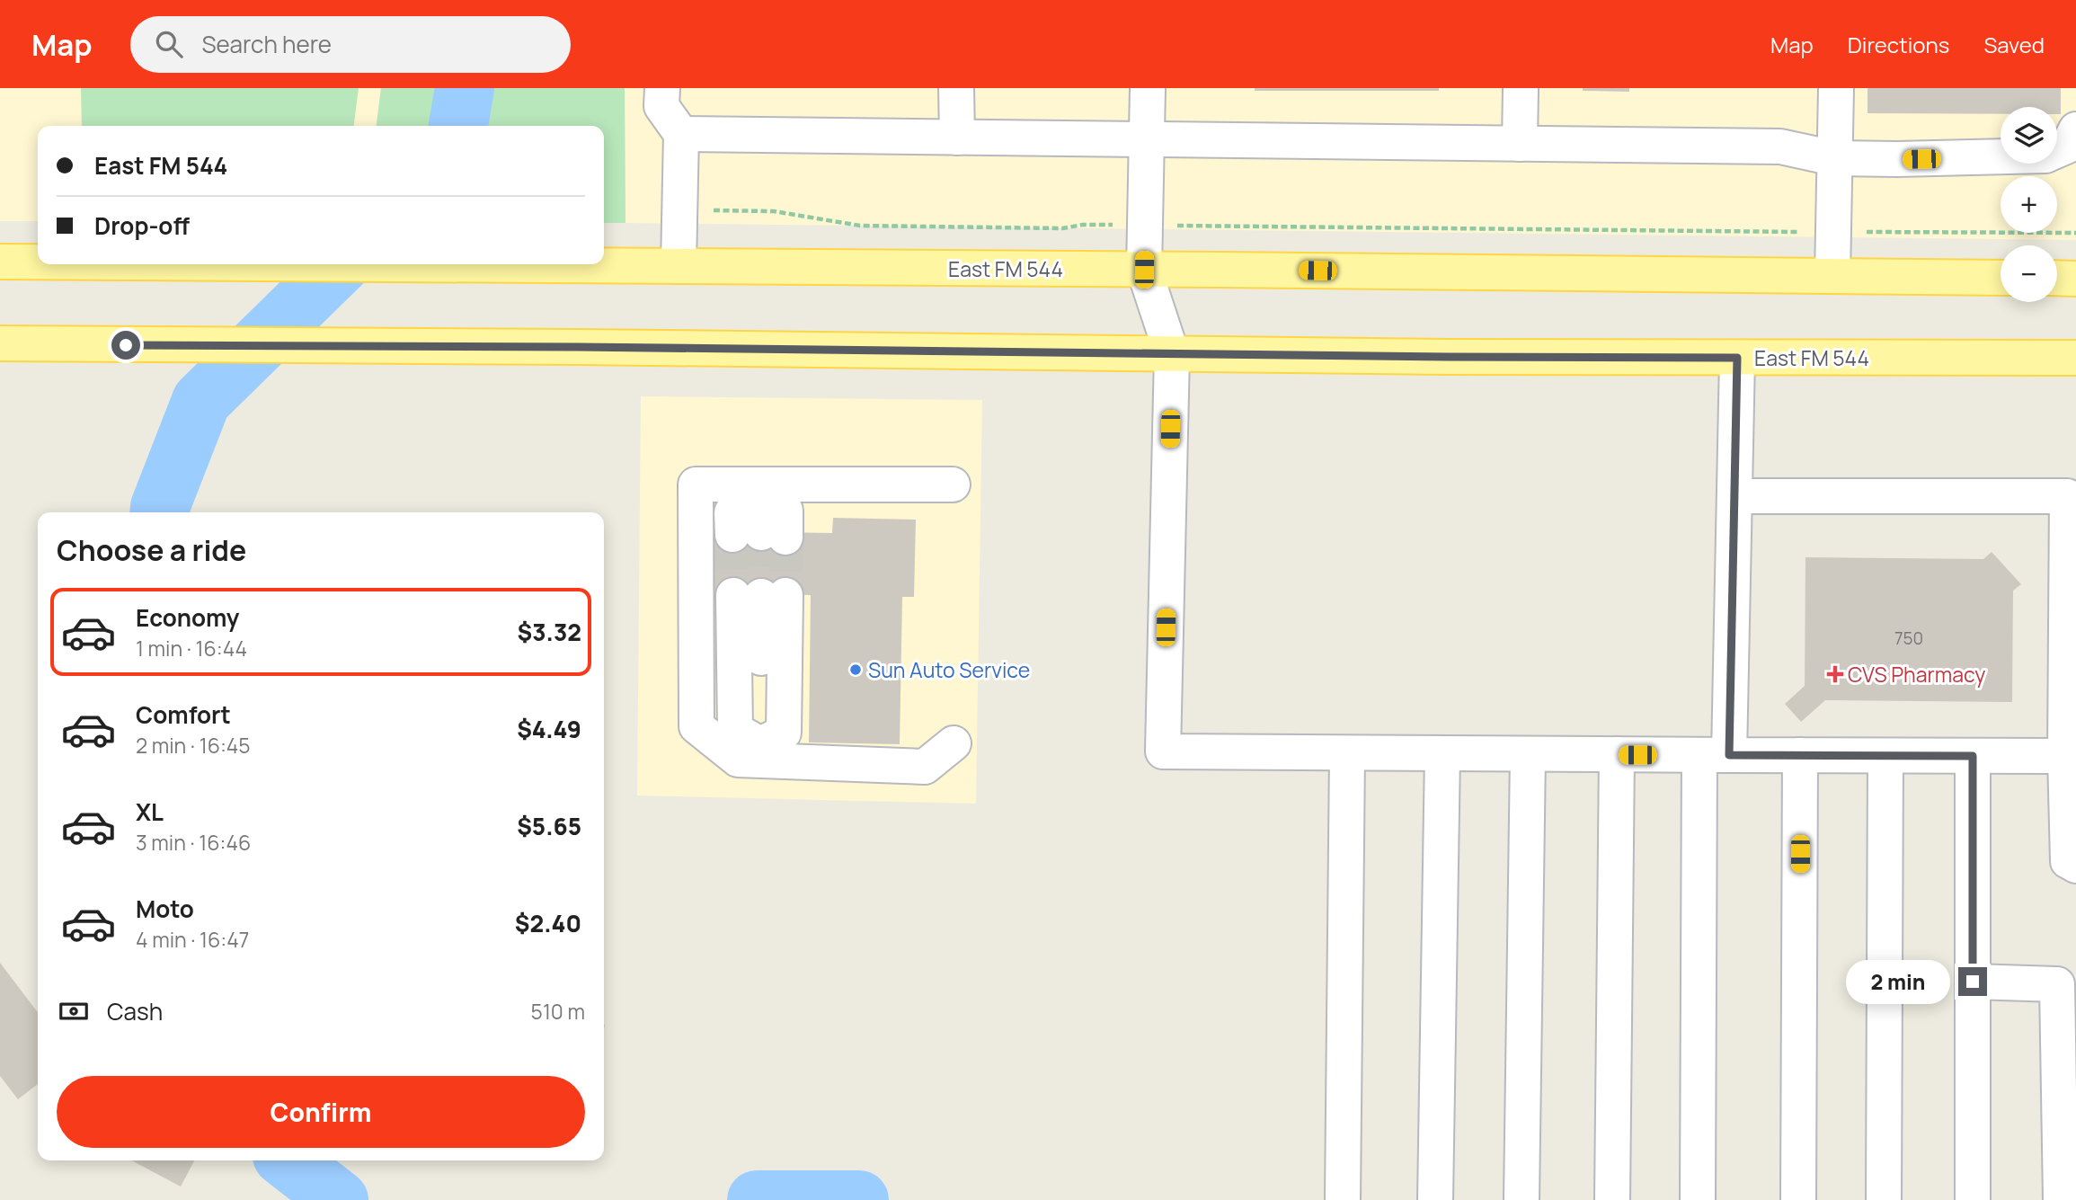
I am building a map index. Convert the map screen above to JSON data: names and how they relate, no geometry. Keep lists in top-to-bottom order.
{
  "streets": {
    "main road": ["East FM 544"]
  },
  "places": {
    "other": ["Sun Auto Service"],
    "health": ["CVS Pharmacy"]
  },
  "house_numbers": ["750"],
  "page": {
    "header": "Map",
    "search": "Search here",
    "nav": ["Map", "Directions", "Saved"],
    "map_buttons": ["+", "−"],
    "banner": ["East FM 544", "Drop-off"],
    "heading": "Choose a ride",
    "list": [
      {
        "name": "Economy",
        "note": "1 min · 16:44",
        "value": "$3.32"
      },
      {
        "name": "Comfort",
        "note": "2 min · 16:45",
        "value": "$4.49"
      },
      {
        "name": "XL",
        "note": "3 min · 16:46",
        "value": "$5.65"
      },
      {
        "name": "Moto",
        "note": "4 min · 16:47",
        "value": "$2.40"
      }
    ],
    "bubble": "2 min",
    "pay": ["Cash", "510 m"],
    "buttons": "Confirm"
  }
}
